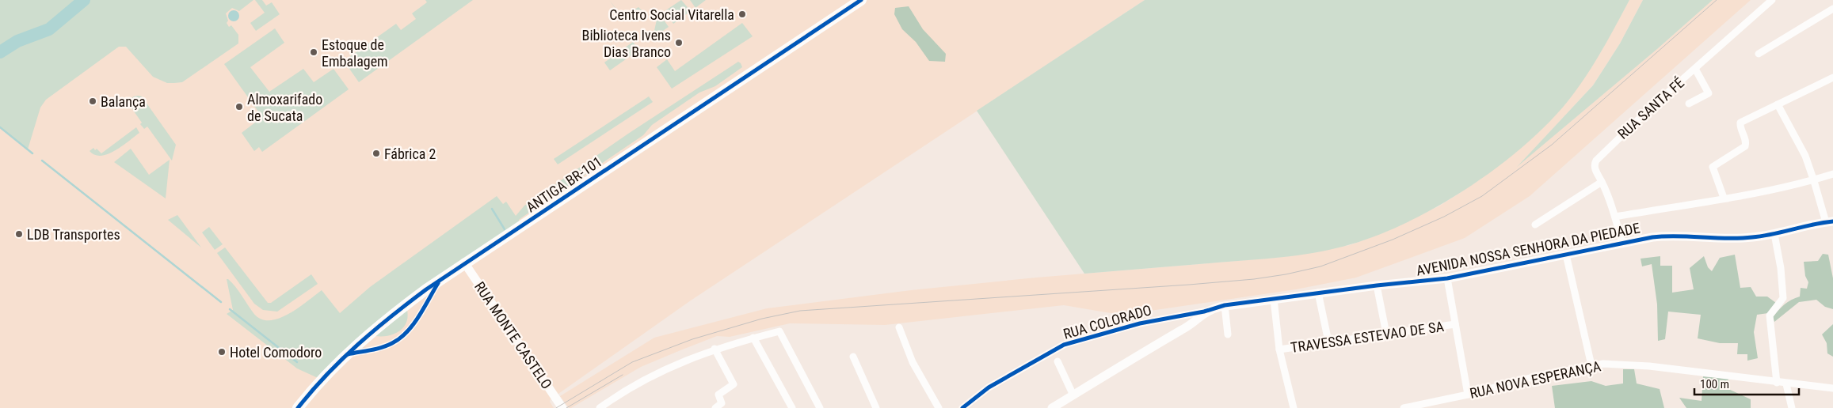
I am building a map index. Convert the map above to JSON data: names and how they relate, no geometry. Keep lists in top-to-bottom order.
{
  "streets": {
    "main road": ["ANTIGA BR-101"],
    "street": [
      "RUA SANTA FÉ",
      "AVENIDA NOSSA SENHORA DA PIEDADE",
      "RUA COLORADO",
      "RUA MONTE CASTELO",
      "TRAVESSA ESTEVAO DE SA",
      "RUA NOVA ESPERANÇA"
    ]
  },
  "crossings": [
    ["RUA SANTA FÉ", "AVENIDA NOSSA SENHORA DA PIEDADE"],
    ["ANTIGA BR-101", "RUA MONTE CASTELO"],
    ["AVENIDA NOSSA SENHORA DA PIEDADE", "RUA COLORADO"]
  ],
  "places": [
    "Centro Social Vitarella",
    "Biblioteca Ivens Dias Branco",
    "Estoque de Embalagem",
    "Balança",
    "Almoxarifado de Sucata",
    "Fábrica 2",
    "LDB Transportes",
    "Hotel Comodoro"
  ],
  "scale_bar": "100 m"
}
